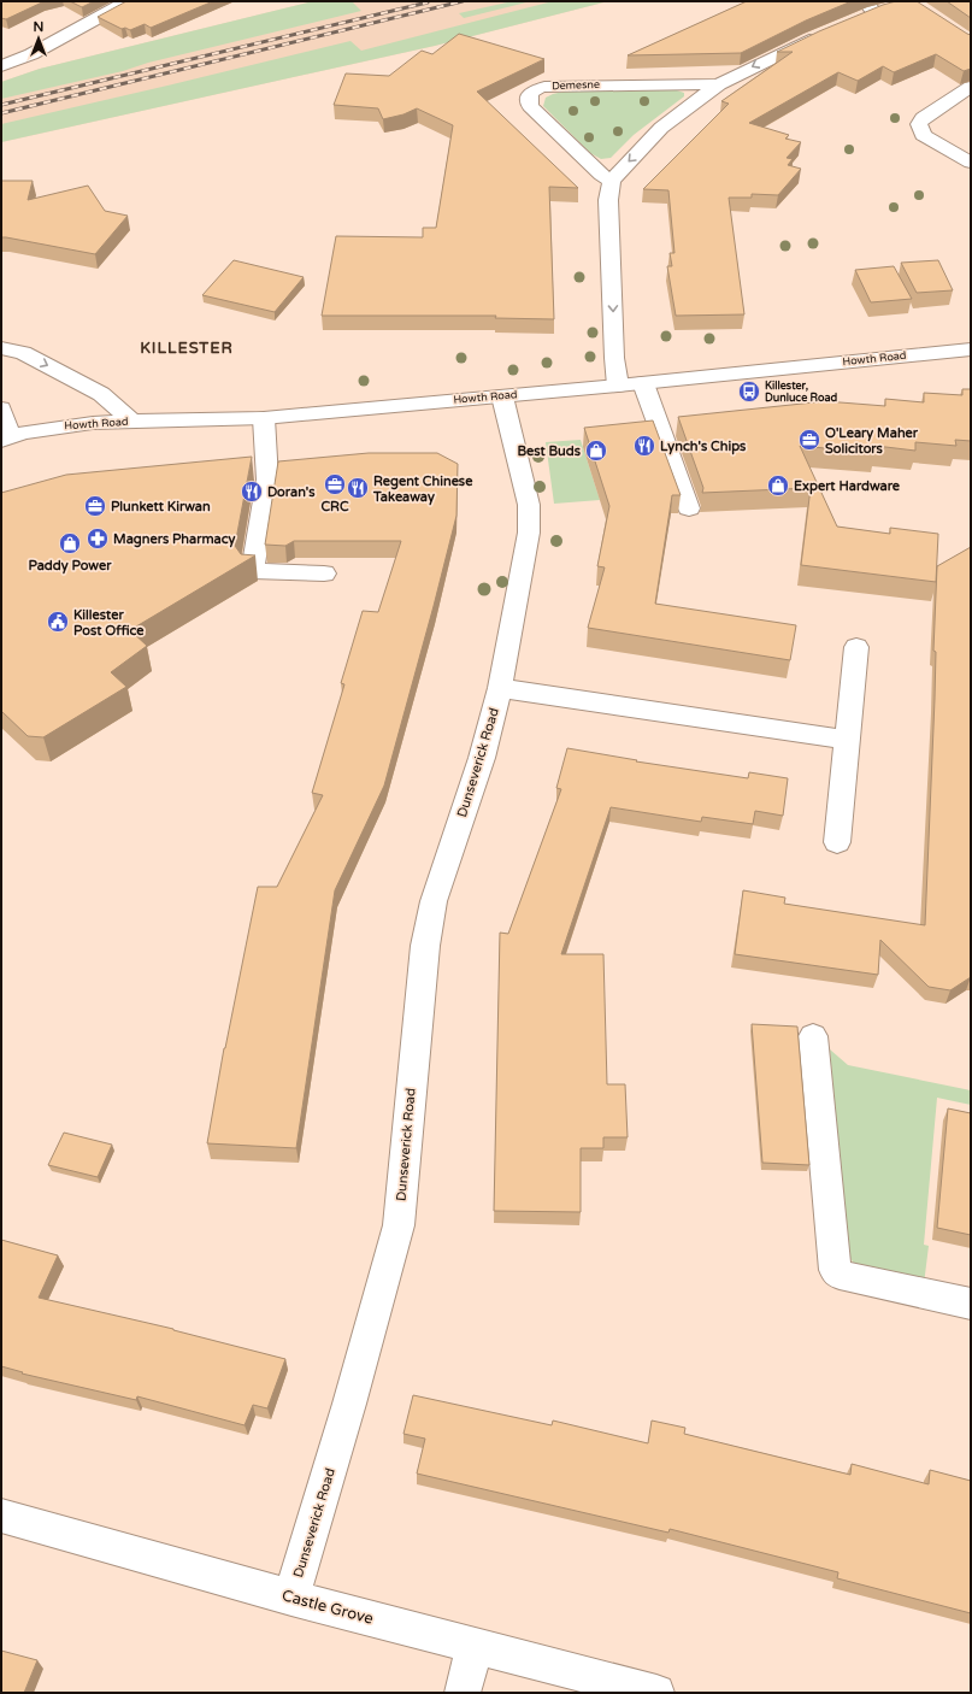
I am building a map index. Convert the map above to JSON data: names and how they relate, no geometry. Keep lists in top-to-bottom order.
{
  "streets": {
    "street": [
      "Demesne",
      "Howth Road",
      "Dunseverick Road",
      "Castle Grove"
    ]
  },
  "crossings": [
    ["Howth Road", "Dunseverick Road"],
    ["Dunseverick Road", "Castle Grove"]
  ],
  "one_way": ["Demesne"],
  "districts": ["KILLESTER"],
  "places": {
    "bus stop": ["Killester, Dunluce Road"],
    "office": ["O'Leary Maher Solicitors", "CRC", "Plunkett Kirwan"],
    "restaurant": ["Lynch's Chips", "Regent Chinese Takeaway", "Doran's"],
    "shop": ["Best Buds", "Expert Hardware", "Paddy Power"],
    "pharmacy": ["Magners Pharmacy"],
    "public building": ["Killester Post Office"]
  },
  "north": "top"
}
